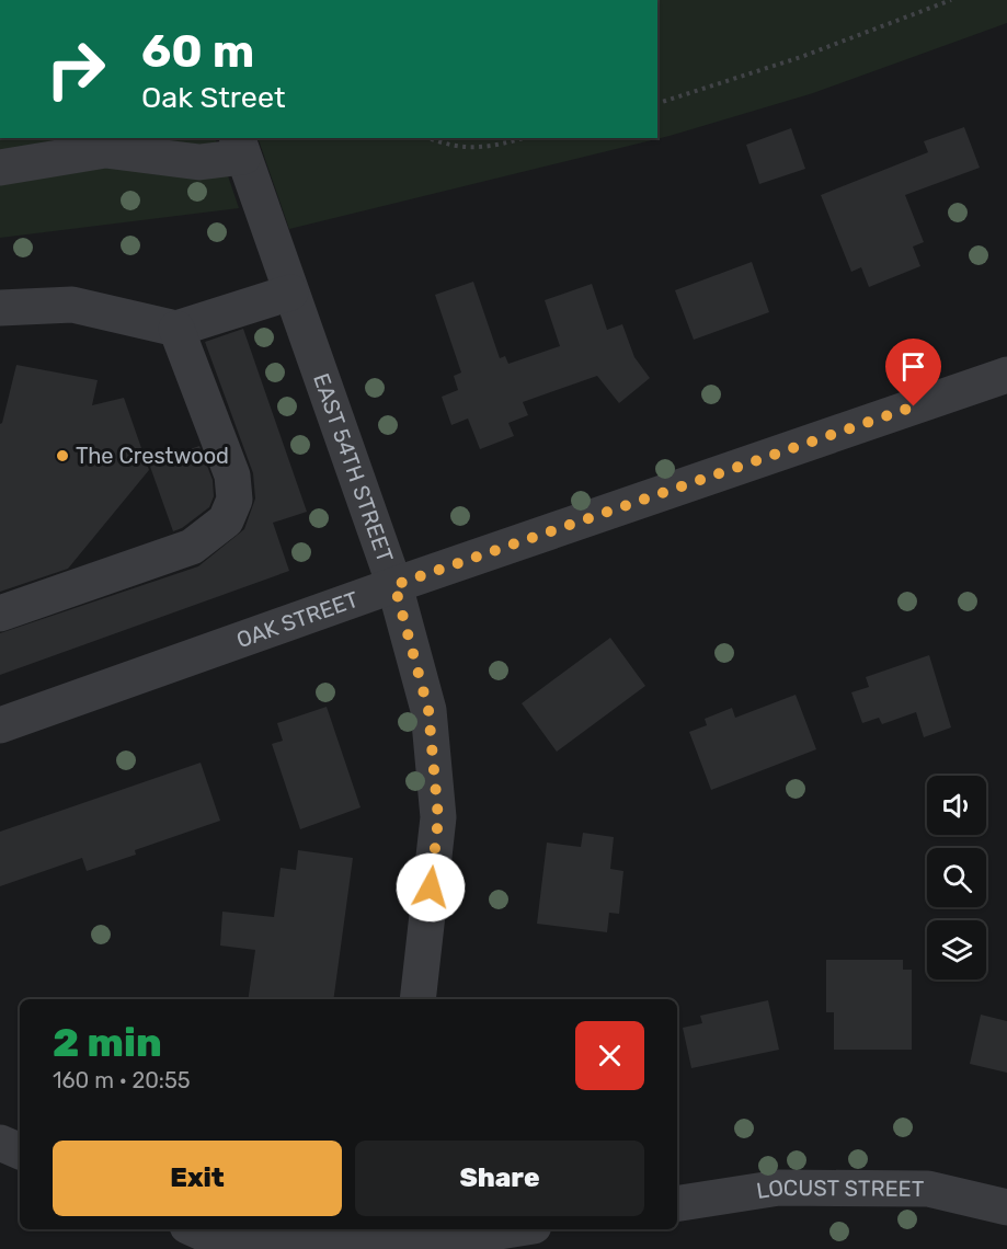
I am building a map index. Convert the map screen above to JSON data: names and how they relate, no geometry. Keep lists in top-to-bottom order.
{
  "streets": {
    "street": ["EAST 54TH STREET", "OAK STREET", "LOCUST STREET"]
  },
  "crossings": [
    ["EAST 54TH STREET", "OAK STREET"]
  ],
  "places": ["The Crestwood"],
  "page": {
    "turn": ["60 m", "Oak Street"],
    "heading": ["2 min", "160 m · 20:55"],
    "buttons": ["Exit", "Share"]
  }
}
